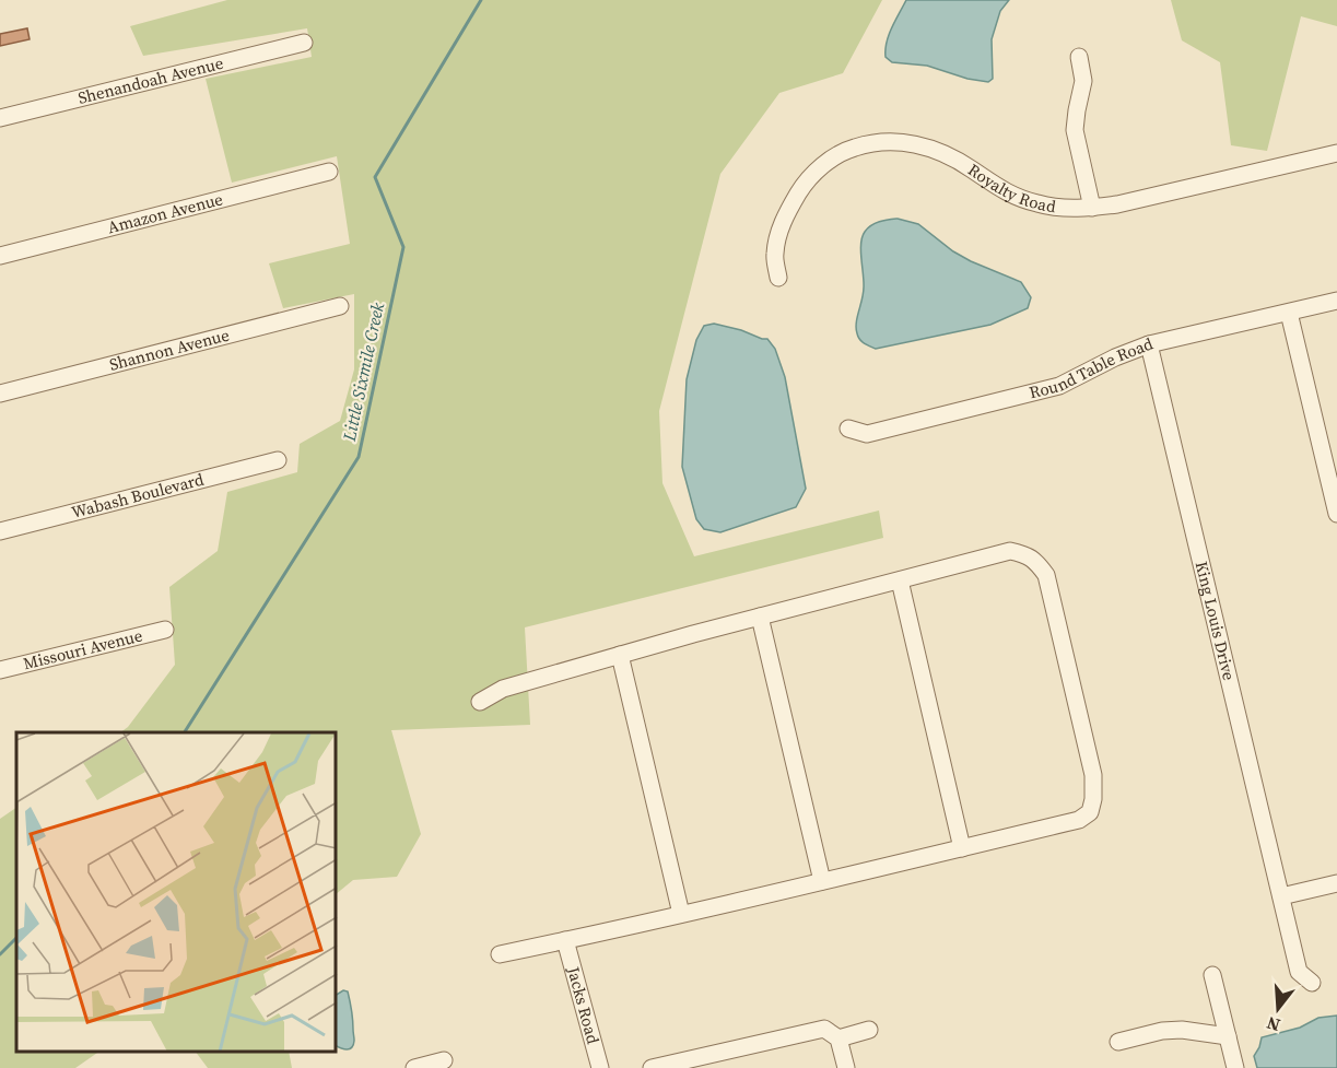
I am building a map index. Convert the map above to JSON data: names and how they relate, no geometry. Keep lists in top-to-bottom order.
{
  "streets": {
    "street": [
      "Shenandoah Avenue",
      "Royalty Road",
      "Amazon Avenue",
      "Shannon Avenue",
      "Round Table Road",
      "Wabash Boulevard",
      "King Louis Drive",
      "Missouri Avenue",
      "Jacks Road"
    ]
  },
  "crossings": [
    ["Round Table Road", "King Louis Drive"]
  ],
  "water": ["Little Sixmile Creek"],
  "north": "bottom"
}
